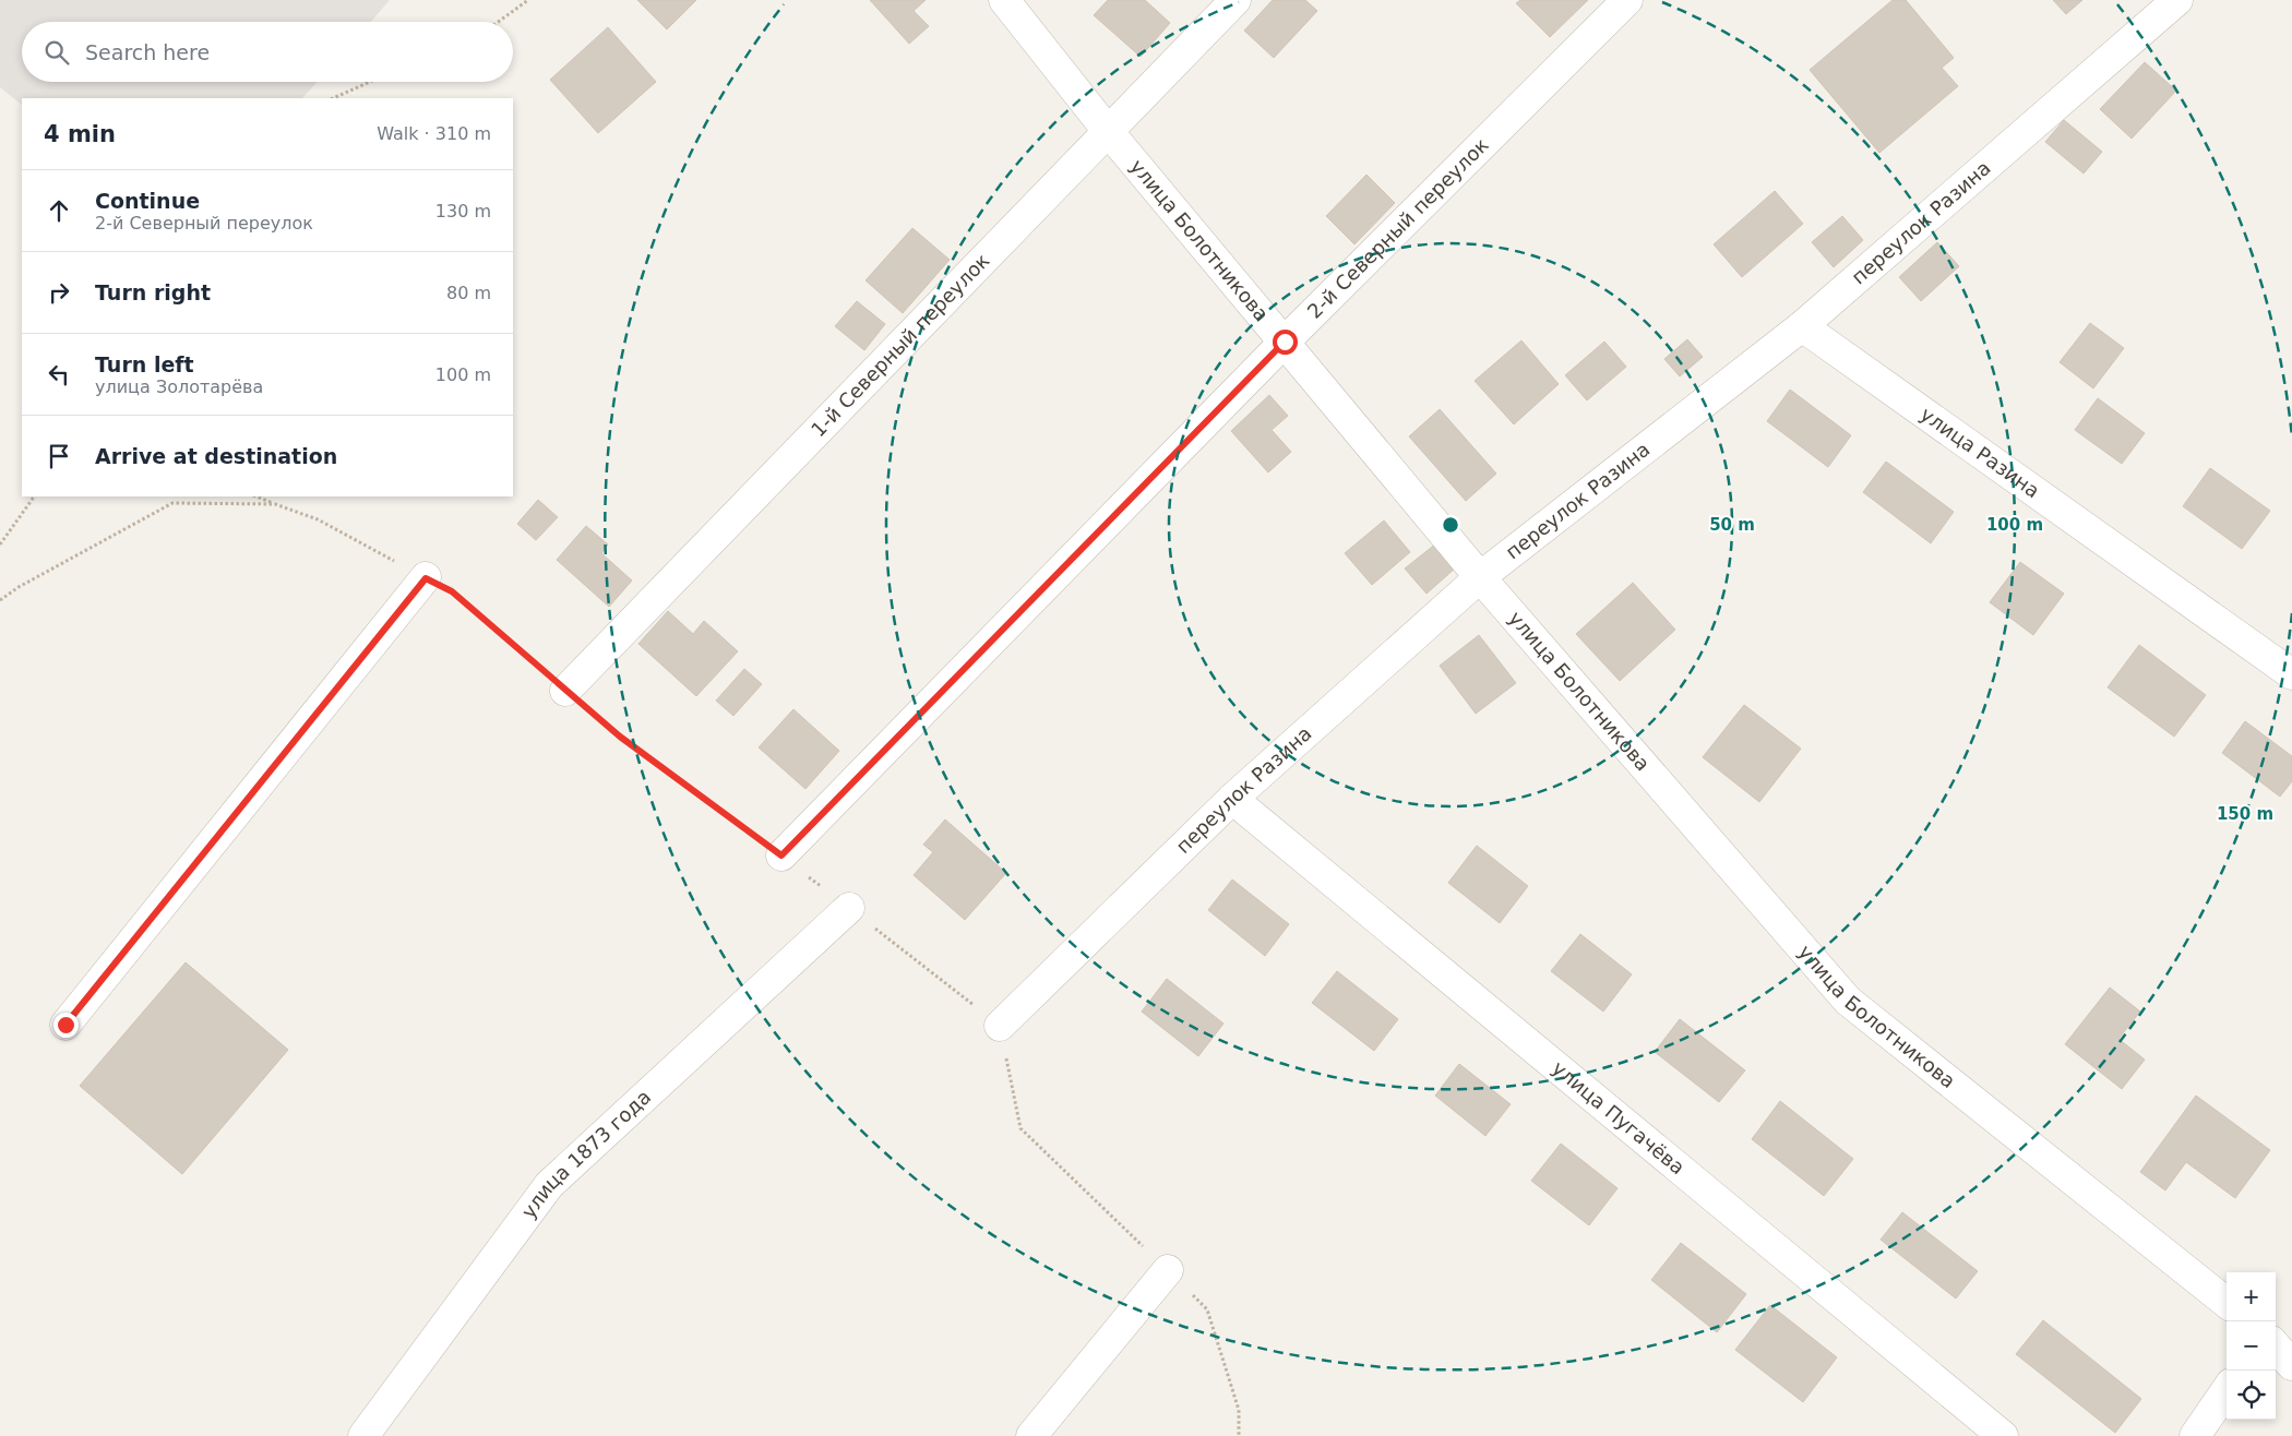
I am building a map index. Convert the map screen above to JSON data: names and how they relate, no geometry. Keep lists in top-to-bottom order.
{
  "streets": {
    "street": [
      "переулок Разина",
      "2-й Северный переулок",
      "улица Болотникова",
      "1-й Северный переулок",
      "улица Разина",
      "улица Пугачёва",
      "улица 1873 года"
    ]
  },
  "crossings": [
    ["переулок Разина", "улица Болотникова"],
    ["переулок Разина", "улица Разина"],
    ["переулок Разина", "улица Пугачёва"],
    ["2-й Северный переулок", "улица Болотникова"],
    ["улица Болотникова", "1-й Северный переулок"]
  ],
  "page": {
    "search": "Search here",
    "heading": ["4 min", "Walk · 310 m"],
    "list": [
      ["Continue", "2-й Северный переулок", "130 m"],
      ["Turn right", "80 m"],
      ["Turn left", "улица Золотарёва", "100 m"],
      "Arrive at destination"
    ],
    "map_buttons": ["+", "−"]
  },
  "rings": ["50 m", "100 m", "150 m"]
}
